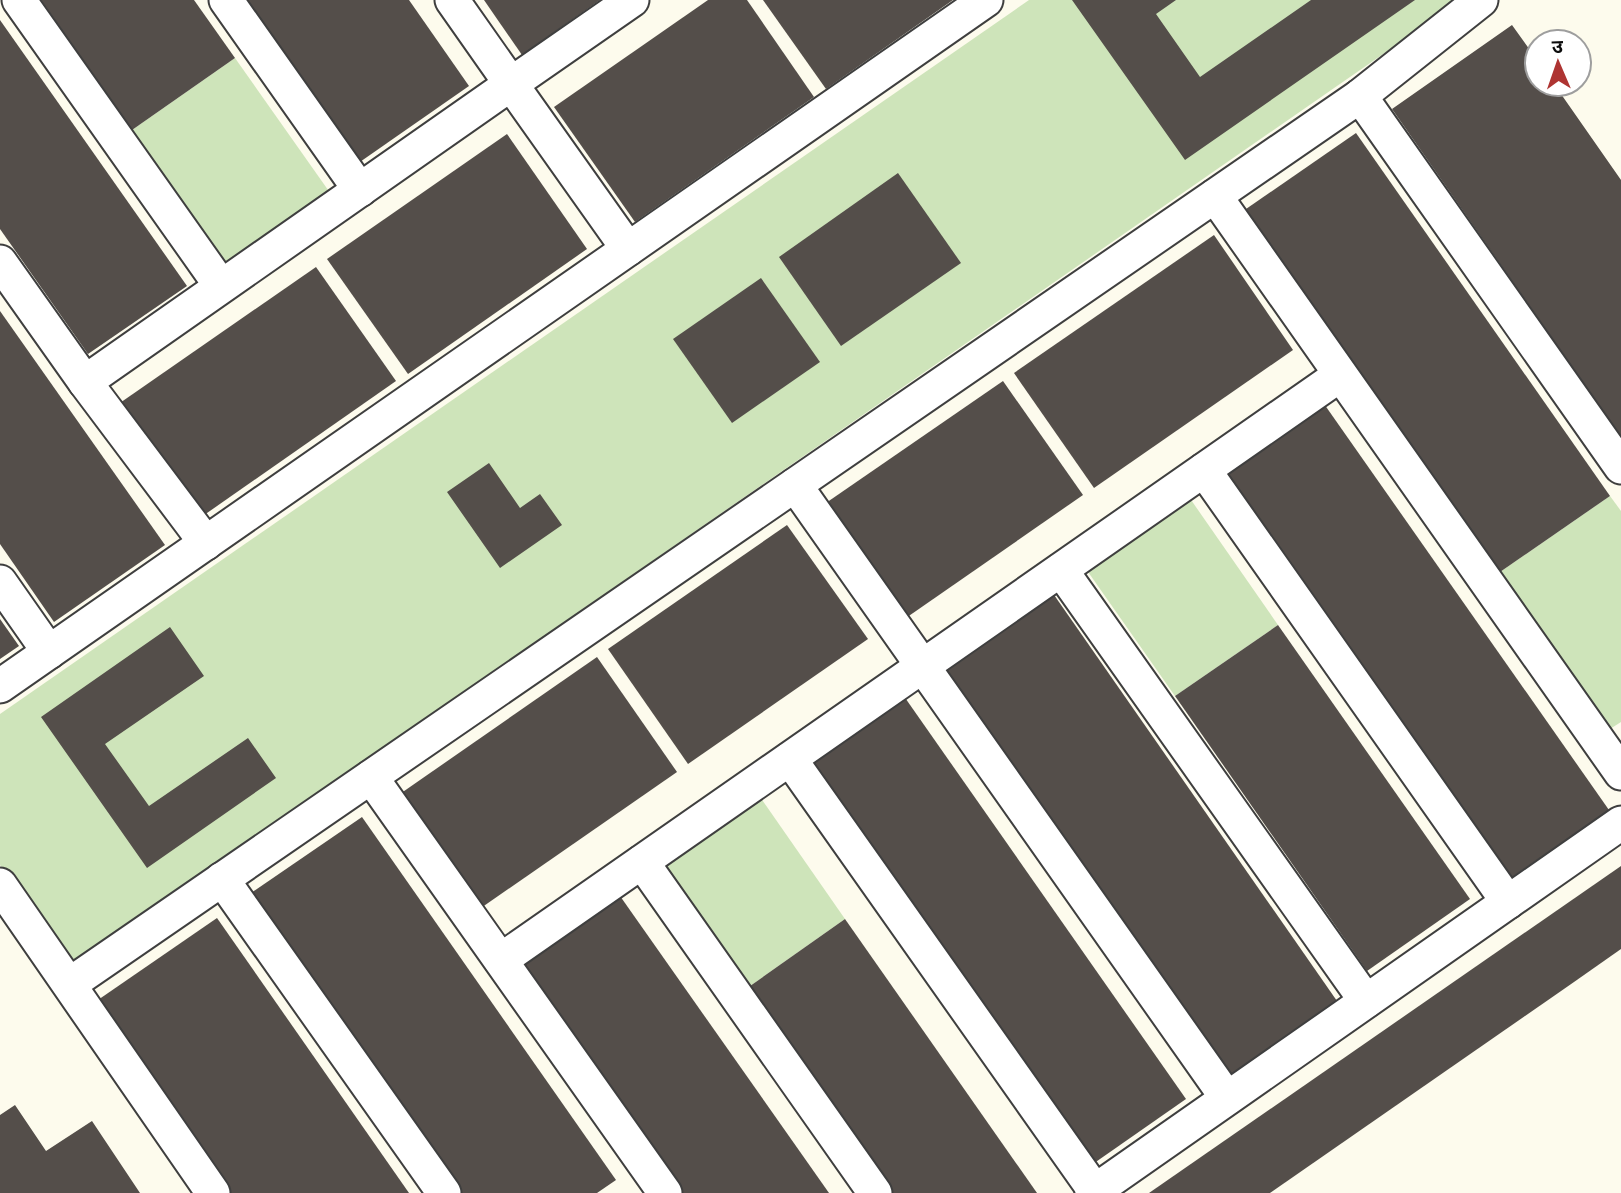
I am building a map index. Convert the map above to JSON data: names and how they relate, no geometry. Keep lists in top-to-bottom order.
{
  "north": "top"
}
